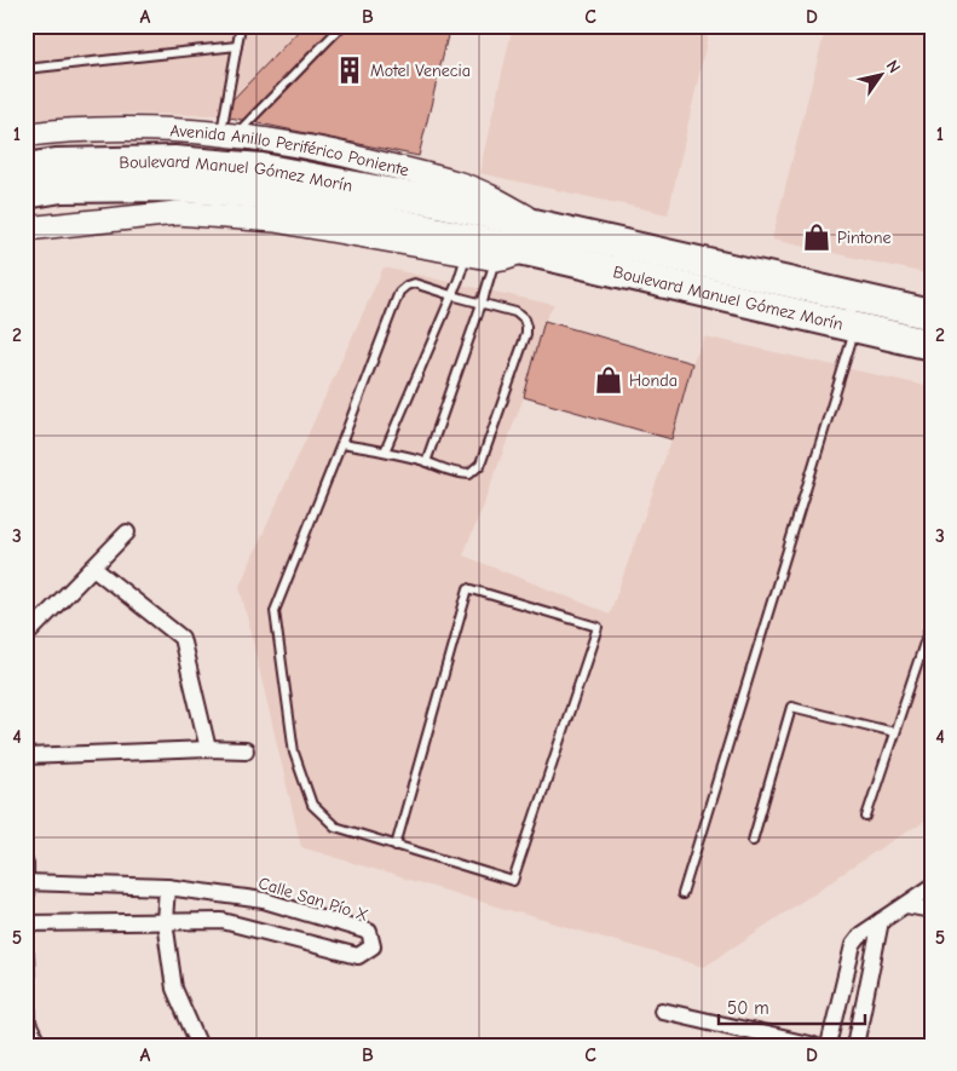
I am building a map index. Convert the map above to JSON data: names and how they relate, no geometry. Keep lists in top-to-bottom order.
{
  "streets": {
    "highway": ["Boulevard Manuel Gómez Morín"],
    "main road": ["Avenida Anillo Periférico Poniente"],
    "street": ["Calle San Pío X"]
  },
  "crossings": [
    ["Avenida Anillo Periférico Poniente", "Boulevard Manuel Gómez Morín"]
  ],
  "places": {
    "building": ["Motel Venecia"],
    "shop": ["Pintone", "Honda"]
  },
  "scale_bar": "50 m",
  "north": "top right",
  "grid": {
    "columns": [
      "A",
      "B",
      "C",
      "D"
    ],
    "rows": [
      "1",
      "2",
      "3",
      "4",
      "5"
    ]
  }
}
